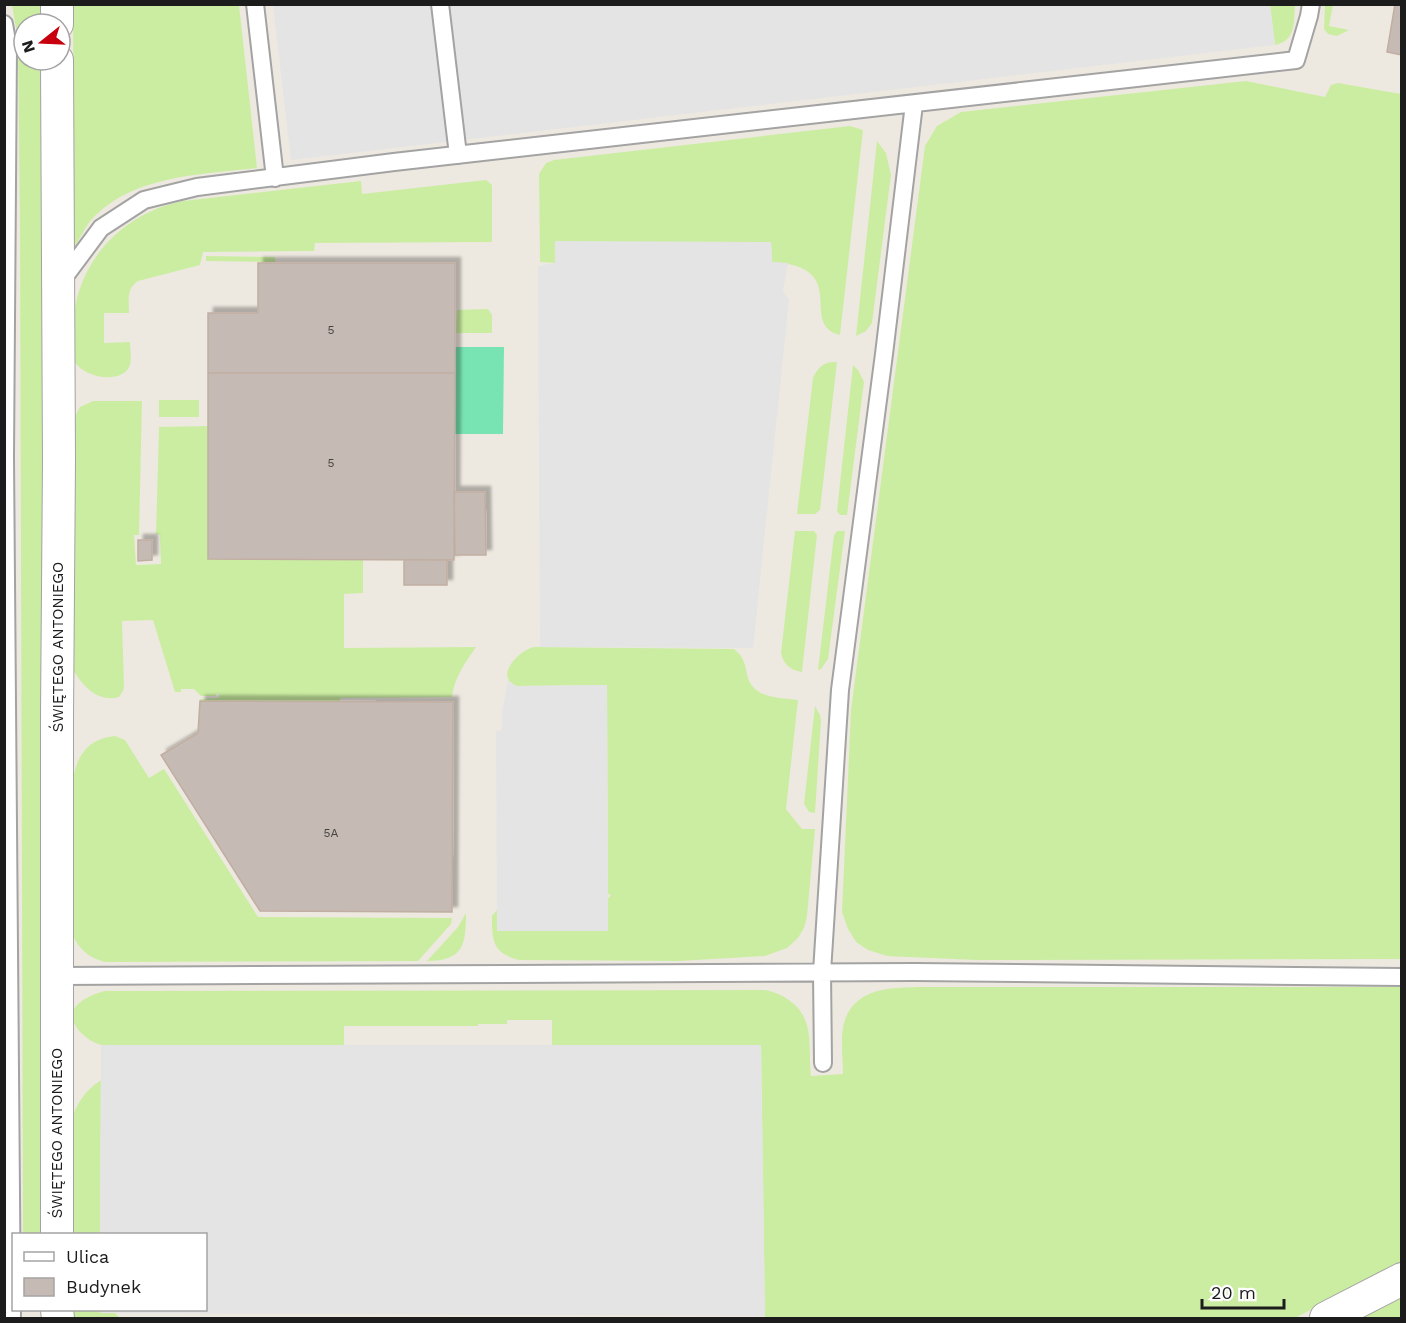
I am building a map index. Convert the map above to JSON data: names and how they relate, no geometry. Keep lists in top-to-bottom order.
{
  "streets": {
    "street": ["ŚWIĘTEGO ANTONIEGO"]
  },
  "house_numbers": ["5", "5", "5A"],
  "legend": ["Ulica", "Budynek"],
  "scale_bar": "20 m",
  "north": "left"
}
